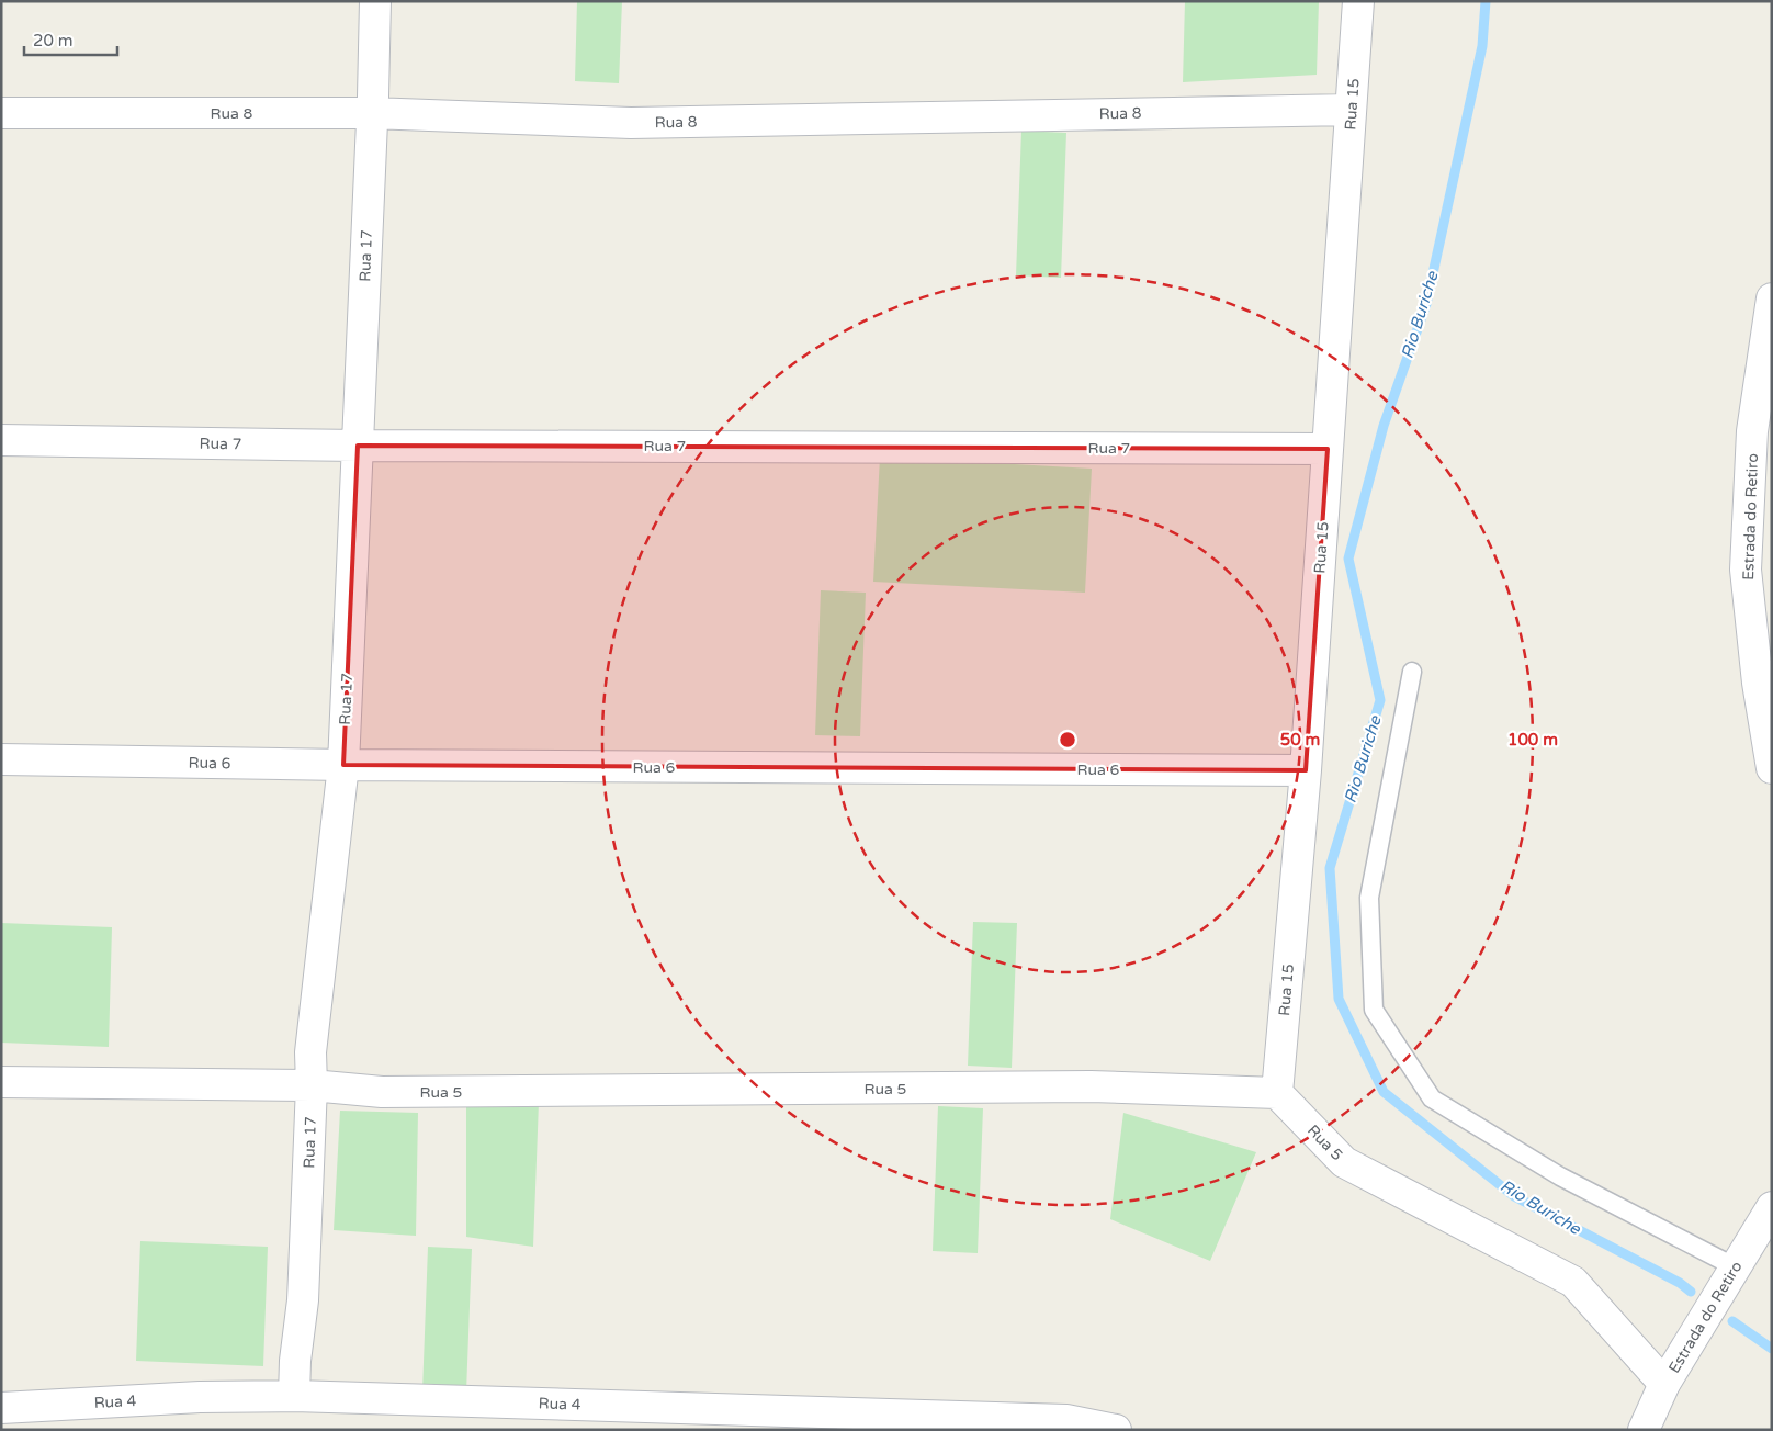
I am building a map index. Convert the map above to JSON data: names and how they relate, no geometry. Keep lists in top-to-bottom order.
{
  "streets": {
    "street": [
      "Rua 15",
      "Rua 8",
      "Rua 17",
      "Rua 7",
      "Estrada do Retiro",
      "Rua 6",
      "Rua 5",
      "Rua 4"
    ]
  },
  "crossings": [
    ["Rua 15", "Rua 8"],
    ["Rua 15", "Rua 7"],
    ["Rua 15", "Rua 6"],
    ["Rua 15", "Rua 5"],
    ["Rua 8", "Rua 17"],
    ["Rua 17", "Rua 7"],
    ["Rua 17", "Rua 6"],
    ["Rua 17", "Rua 5"],
    ["Rua 17", "Rua 4"],
    ["Estrada do Retiro", "Rua 5"]
  ],
  "water": ["Rio Buriche"],
  "scale_bar": "20 m",
  "rings": ["50 m", "100 m"]
}
